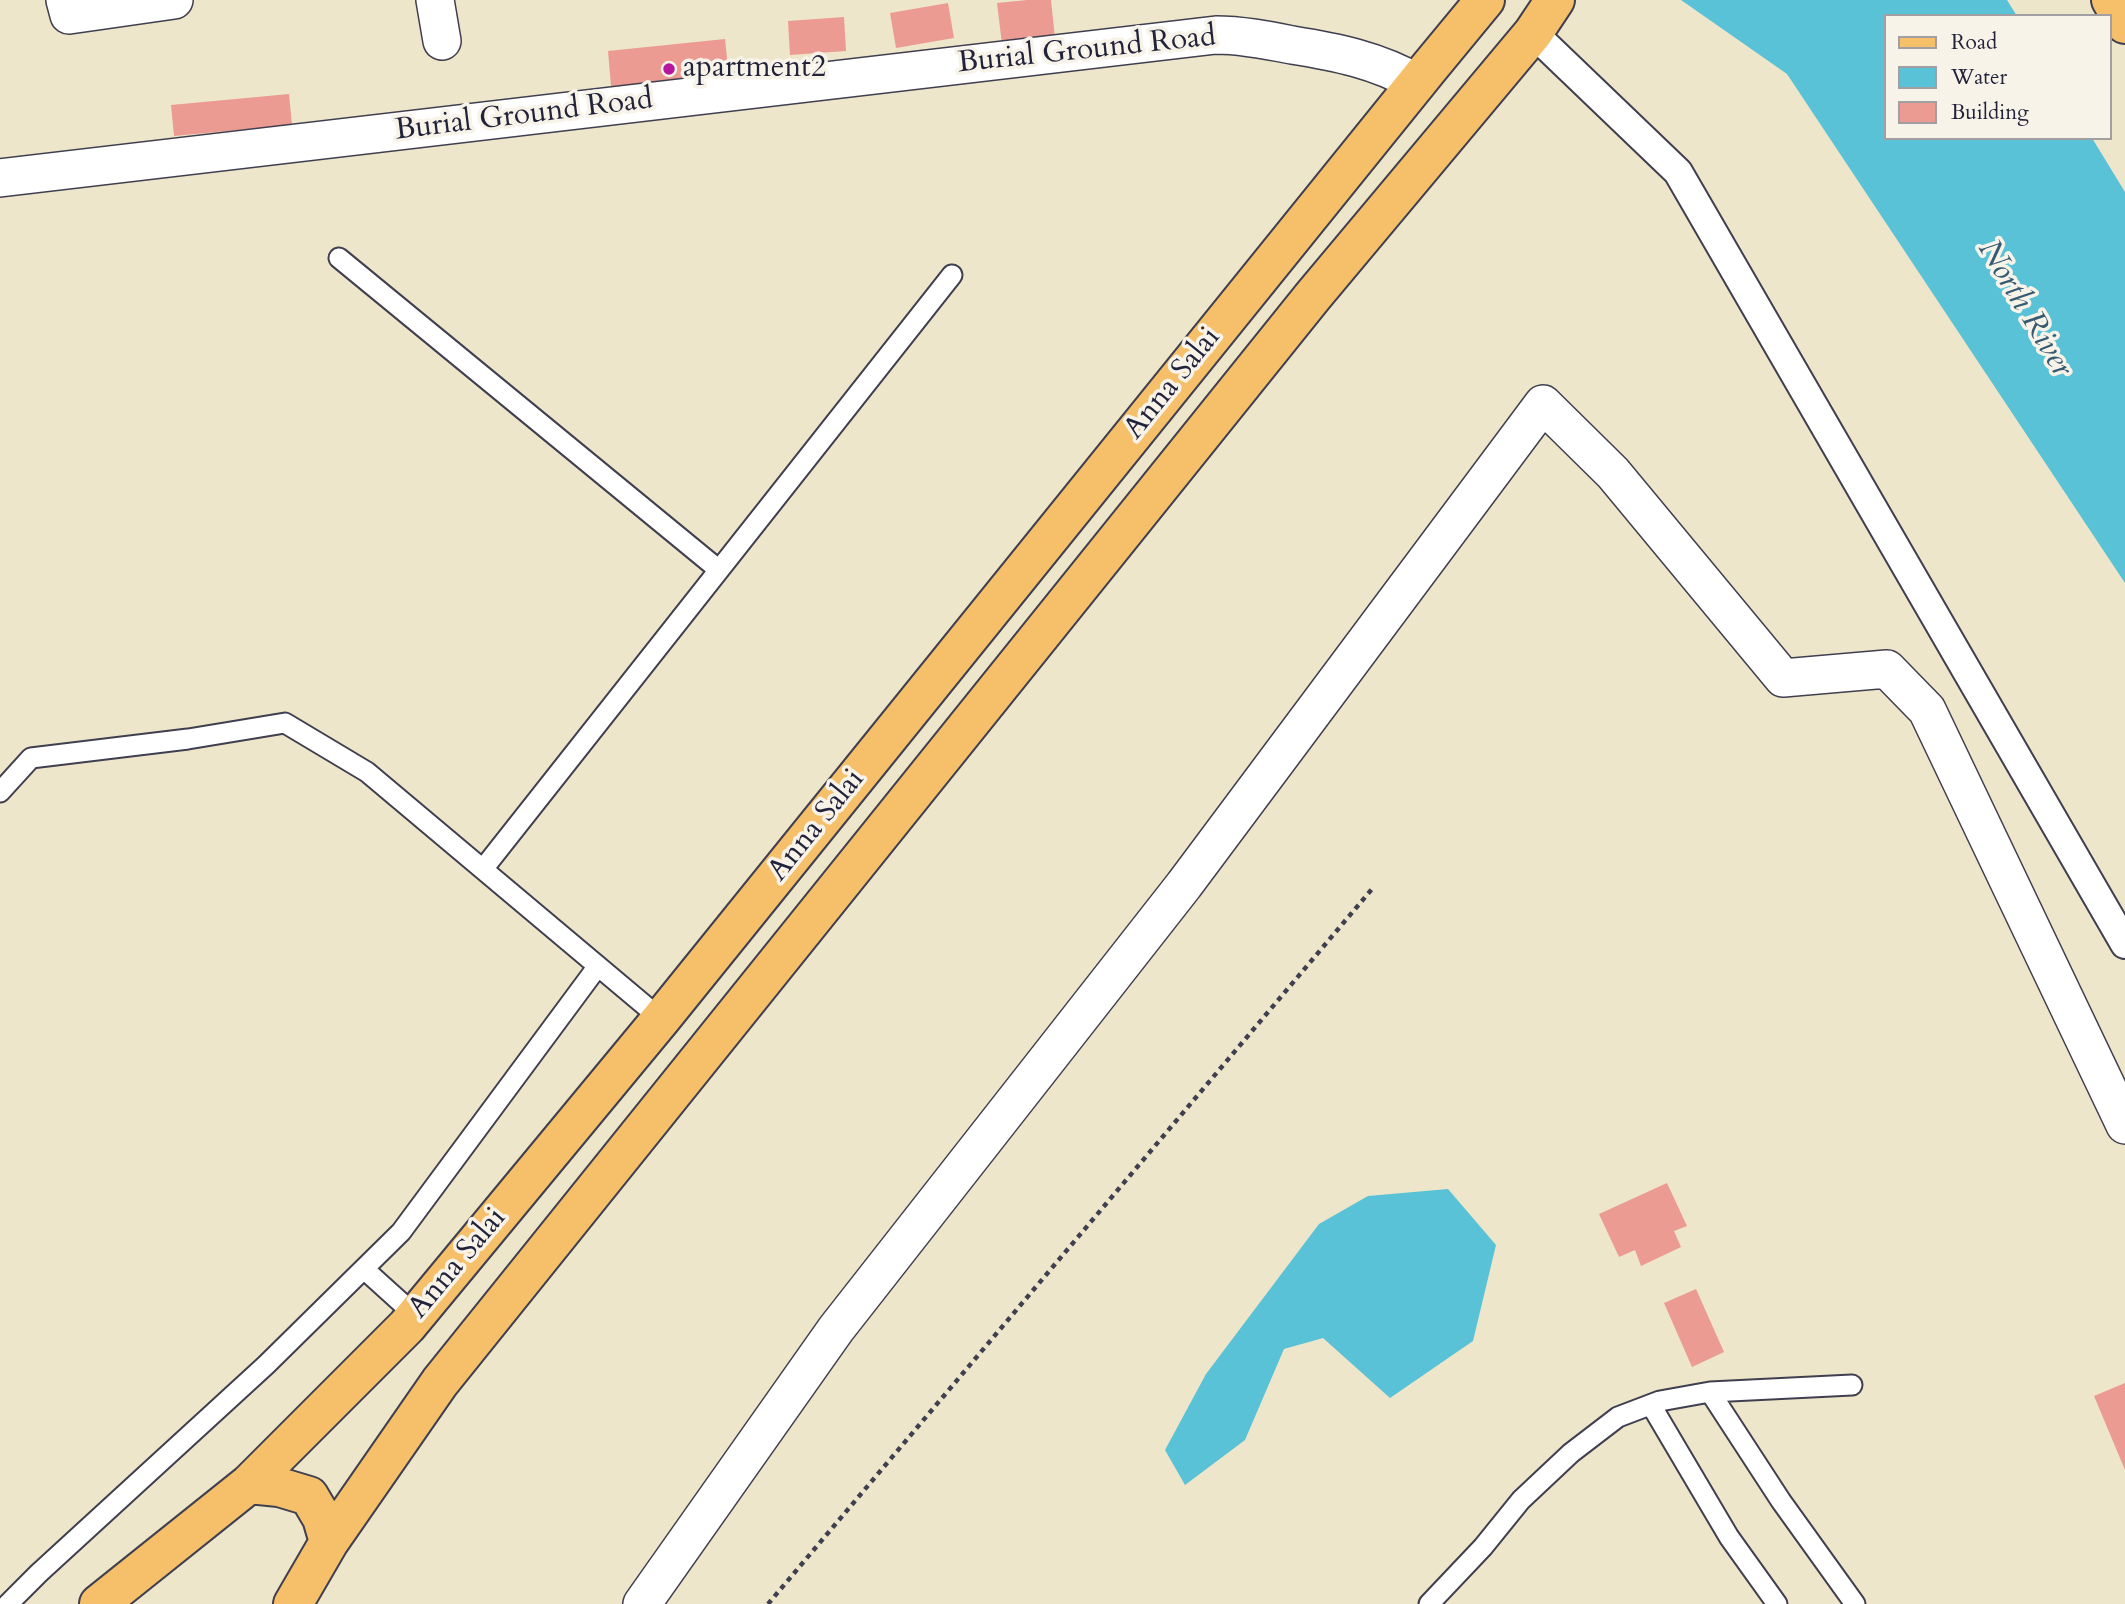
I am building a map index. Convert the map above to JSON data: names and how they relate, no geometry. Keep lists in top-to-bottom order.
{
  "streets": {
    "main road": ["Anna Salai"],
    "street": ["Burial Ground Road"]
  },
  "crossings": [
    ["Burial Ground Road", "Anna Salai"]
  ],
  "water": ["North River"],
  "places": ["apartment2"],
  "legend": ["Road", "Water", "Building"]
}
